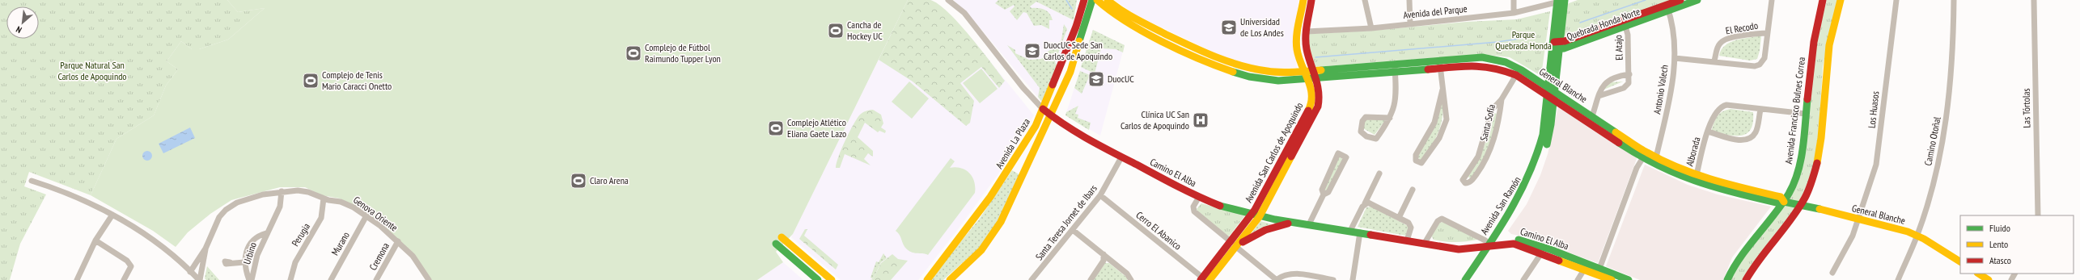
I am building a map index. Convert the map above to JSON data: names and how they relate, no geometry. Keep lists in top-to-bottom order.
{
  "streets": {
    "main road": [
      "Quebrada Honda Norte",
      "General Blanche",
      "Avenida Francisco Bulnes Correa",
      "Avenida La Plaza",
      "Avenida San Carlos de Apoquindo",
      "Camino El Alba",
      "Avenida San Ramón"
    ],
    "street": [
      "Avenida del Parque",
      "El Recodo",
      "El Atajo",
      "Antonio Valech",
      "Las Tórtolas",
      "Los Huasos",
      "Santa Sofía",
      "Camino Otoñal",
      "Alborada",
      "Genova Oriente",
      "Santa Teresa Jornet de Ibars",
      "Cerro El Abanico",
      "Perugia",
      "Murano",
      "Urbino",
      "Cremona"
    ]
  },
  "crossings": [
    ["Avenida del Parque", "Avenida San Carlos de Apoquindo"],
    ["Avenida del Parque", "Avenida San Ramón"],
    ["Quebrada Honda Norte", "El Atajo"],
    ["Quebrada Honda Norte", "Antonio Valech"],
    ["Quebrada Honda Norte", "Avenida San Ramón"],
    ["El Recodo", "Antonio Valech"],
    ["General Blanche", "Antonio Valech"],
    ["General Blanche", "Los Huasos"],
    ["General Blanche", "Avenida Francisco Bulnes Correa"],
    ["General Blanche", "Santa Sofía"],
    ["General Blanche", "Camino Otoñal"],
    ["General Blanche", "Alborada"],
    ["General Blanche", "Avenida San Carlos de Apoquindo"],
    ["General Blanche", "Avenida San Ramón"],
    ["Avenida Francisco Bulnes Correa", "Alborada"],
    ["Avenida La Plaza", "Camino El Alba"],
    ["Avenida San Carlos de Apoquindo", "Camino El Alba"],
    ["Avenida San Carlos de Apoquindo", "Cerro El Abanico"],
    ["Camino El Alba", "Avenida San Ramón"],
    ["Camino El Alba", "Santa Teresa Jornet de Ibars"],
    ["Genova Oriente", "Perugia"],
    ["Genova Oriente", "Murano"],
    ["Genova Oriente", "Urbino"],
    ["Genova Oriente", "Cremona"],
    ["Santa Teresa Jornet de Ibars", "Cerro El Abanico"]
  ],
  "parks": ["Parque Quebrada Honda", "Parque Natural San Carlos de Apoquindo"],
  "places": {
    "school or university": ["Universidad de Los Andes", "DuocUC Sede San Carlos de Apoquindo", "DuocUC"],
    "sports": [
      "Cancha de Hockey UC",
      "Complejo de Fútbol Raimundo Tupper Lyon",
      "Complejo de Tenis Mario Caracci Onetto",
      "Complejo Atlético Eliana Gaete Lazo",
      "Claro Arena"
    ],
    "hospital": ["Clínica UC San Carlos de Apoquindo"]
  },
  "legend": ["Fluido", "Lento", "Atasco"],
  "north": "bottom left"
}
